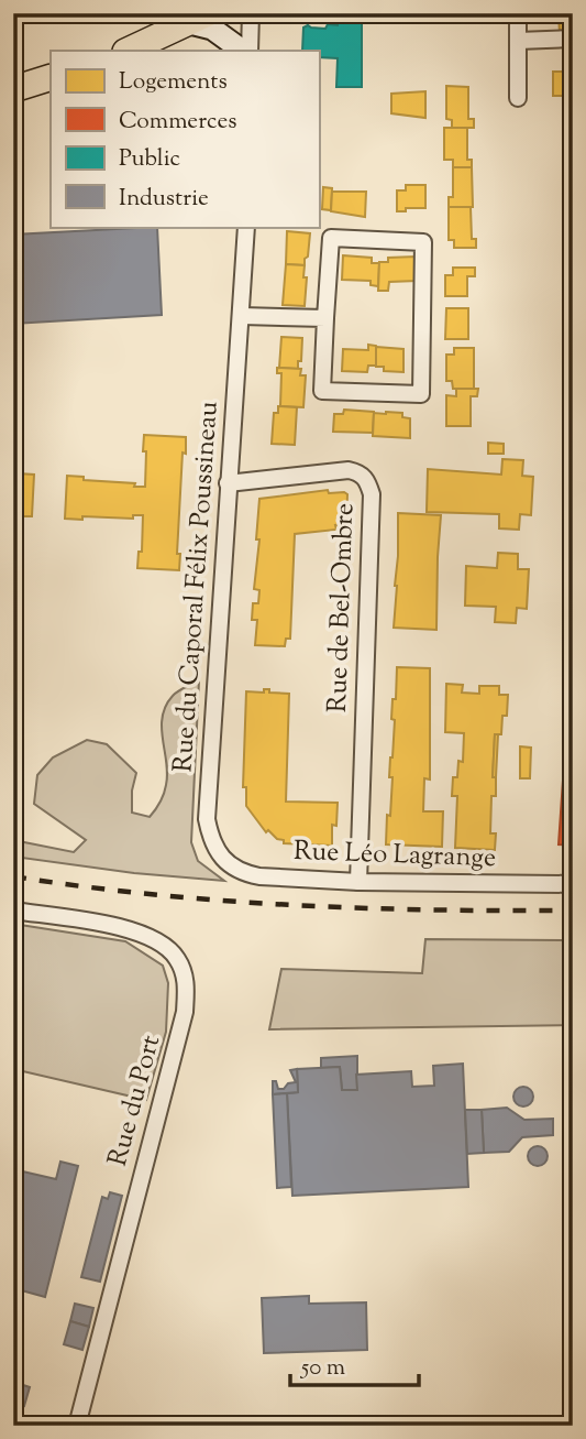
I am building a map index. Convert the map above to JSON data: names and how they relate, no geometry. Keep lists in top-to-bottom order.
{
  "streets": {
    "street": [
      "Rue du Caporal Félix Poussineau",
      "Rue de Bel-Ombre",
      "Rue Léo Lagrange",
      "Rue du Port"
    ]
  },
  "crossings": [
    ["Rue du Caporal Félix Poussineau", "Rue de Bel-Ombre"],
    ["Rue du Caporal Félix Poussineau", "Rue Léo Lagrange"],
    ["Rue de Bel-Ombre", "Rue Léo Lagrange"]
  ],
  "legend": [
    "Logements",
    "Commerces",
    "Public",
    "Industrie"
  ],
  "scale_bar": "50 m"
}
